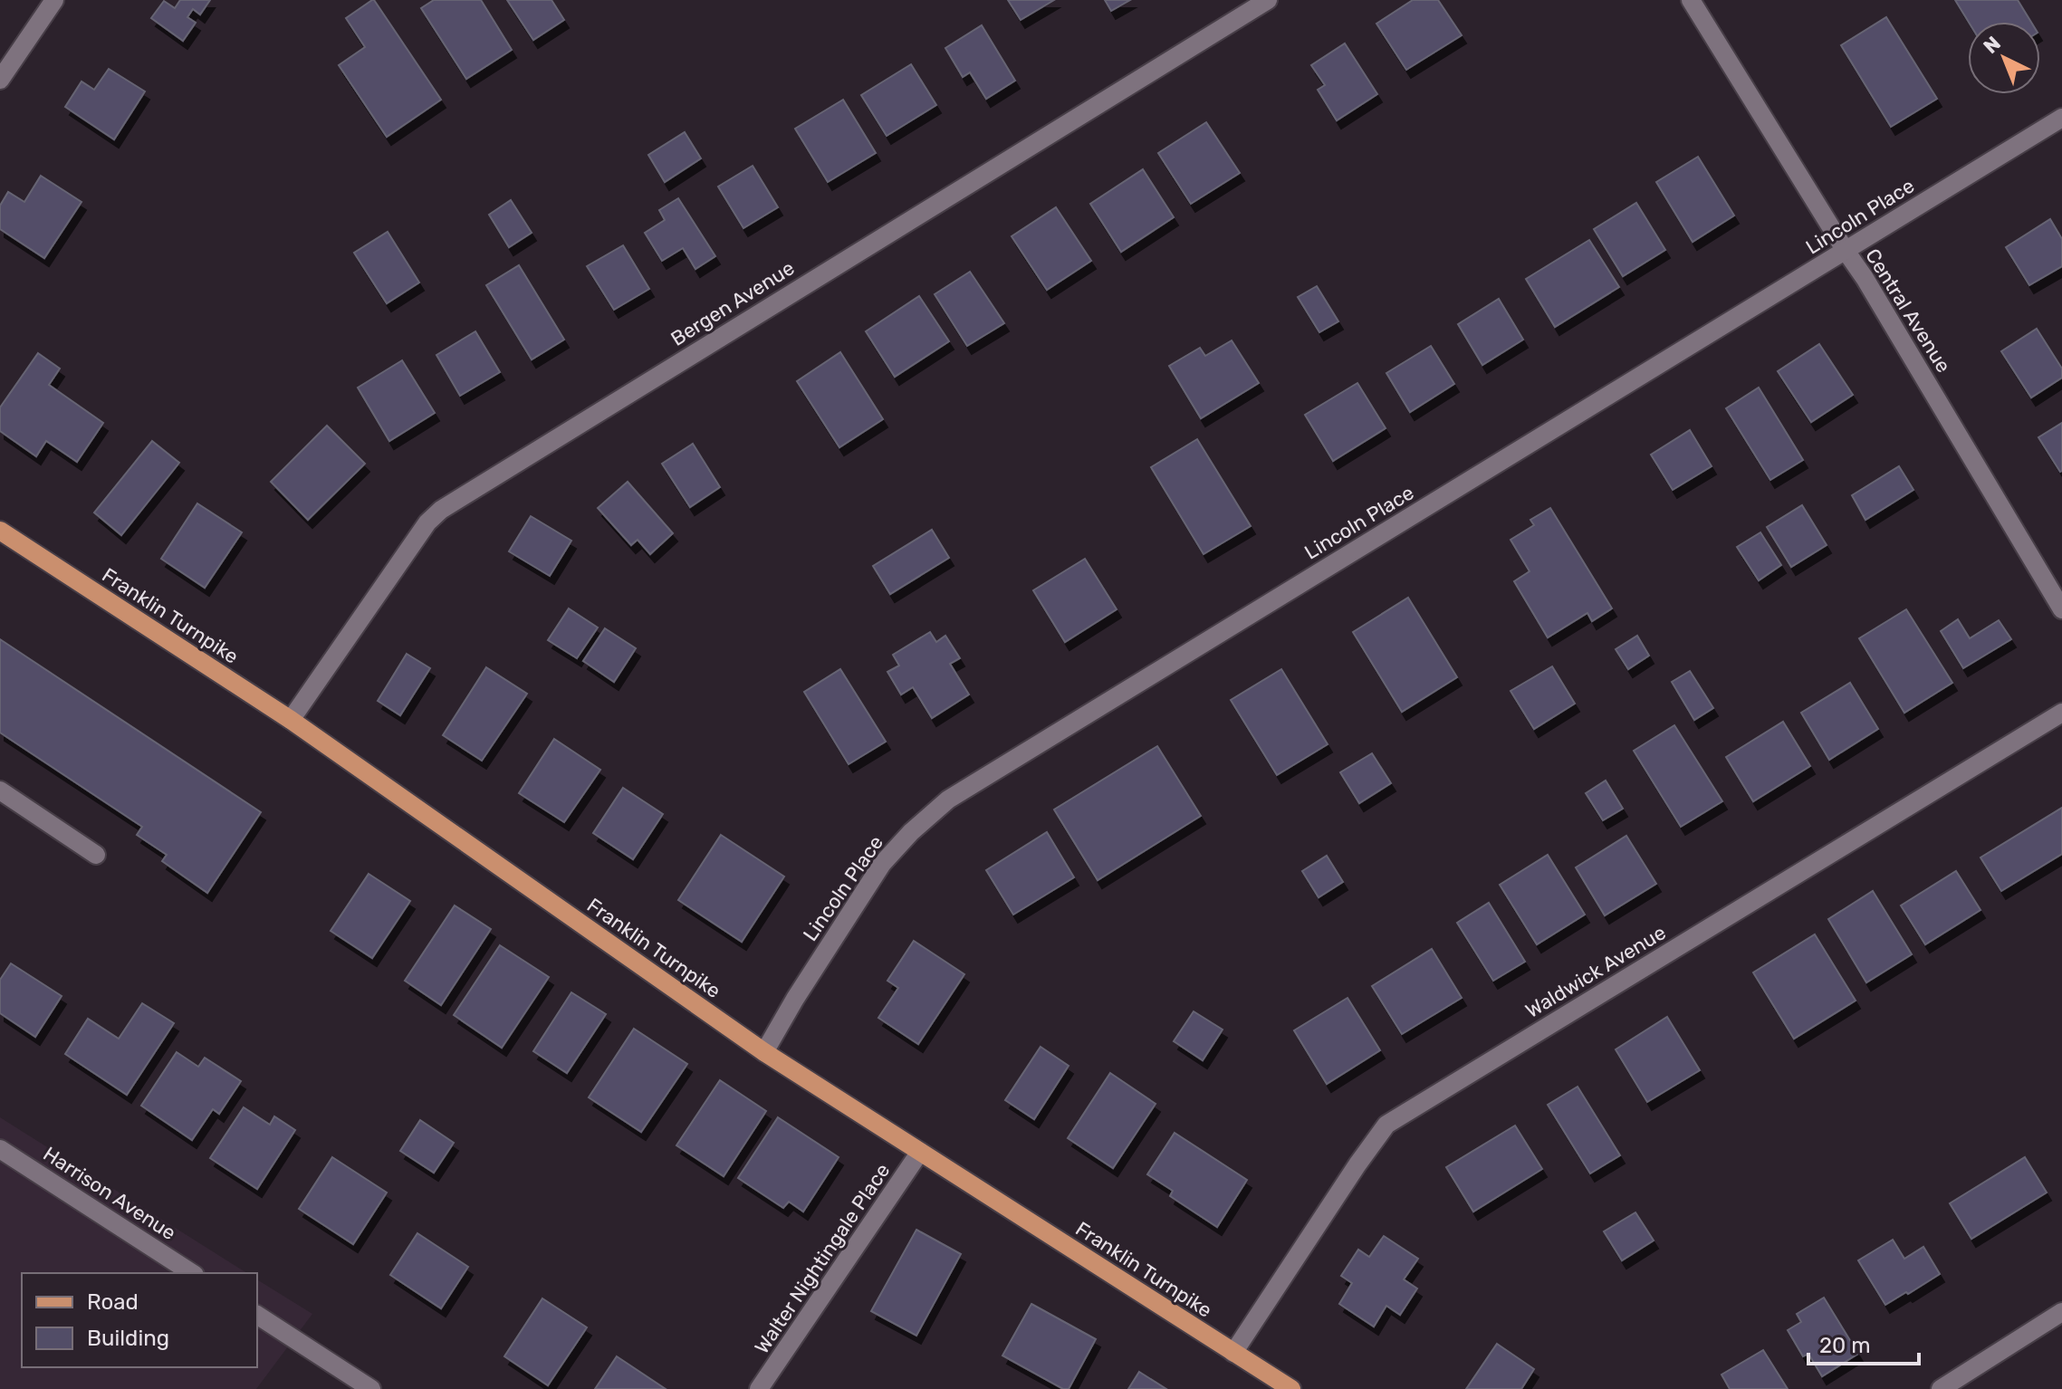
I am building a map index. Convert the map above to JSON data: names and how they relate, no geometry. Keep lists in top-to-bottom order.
{
  "streets": {
    "main road": ["Franklin Turnpike"],
    "street": [
      "Lincoln Place",
      "Bergen Avenue",
      "Central Avenue",
      "Waldwick Avenue",
      "Harrison Avenue",
      "Walter Nightingale Place"
    ]
  },
  "crossings": [
    ["Lincoln Place", "Central Avenue"],
    ["Lincoln Place", "Franklin Turnpike"],
    ["Bergen Avenue", "Franklin Turnpike"],
    ["Franklin Turnpike", "Waldwick Avenue"],
    ["Franklin Turnpike", "Walter Nightingale Place"]
  ],
  "legend": ["Road", "Building"],
  "scale_bar": "20 m",
  "north": "top left"
}
